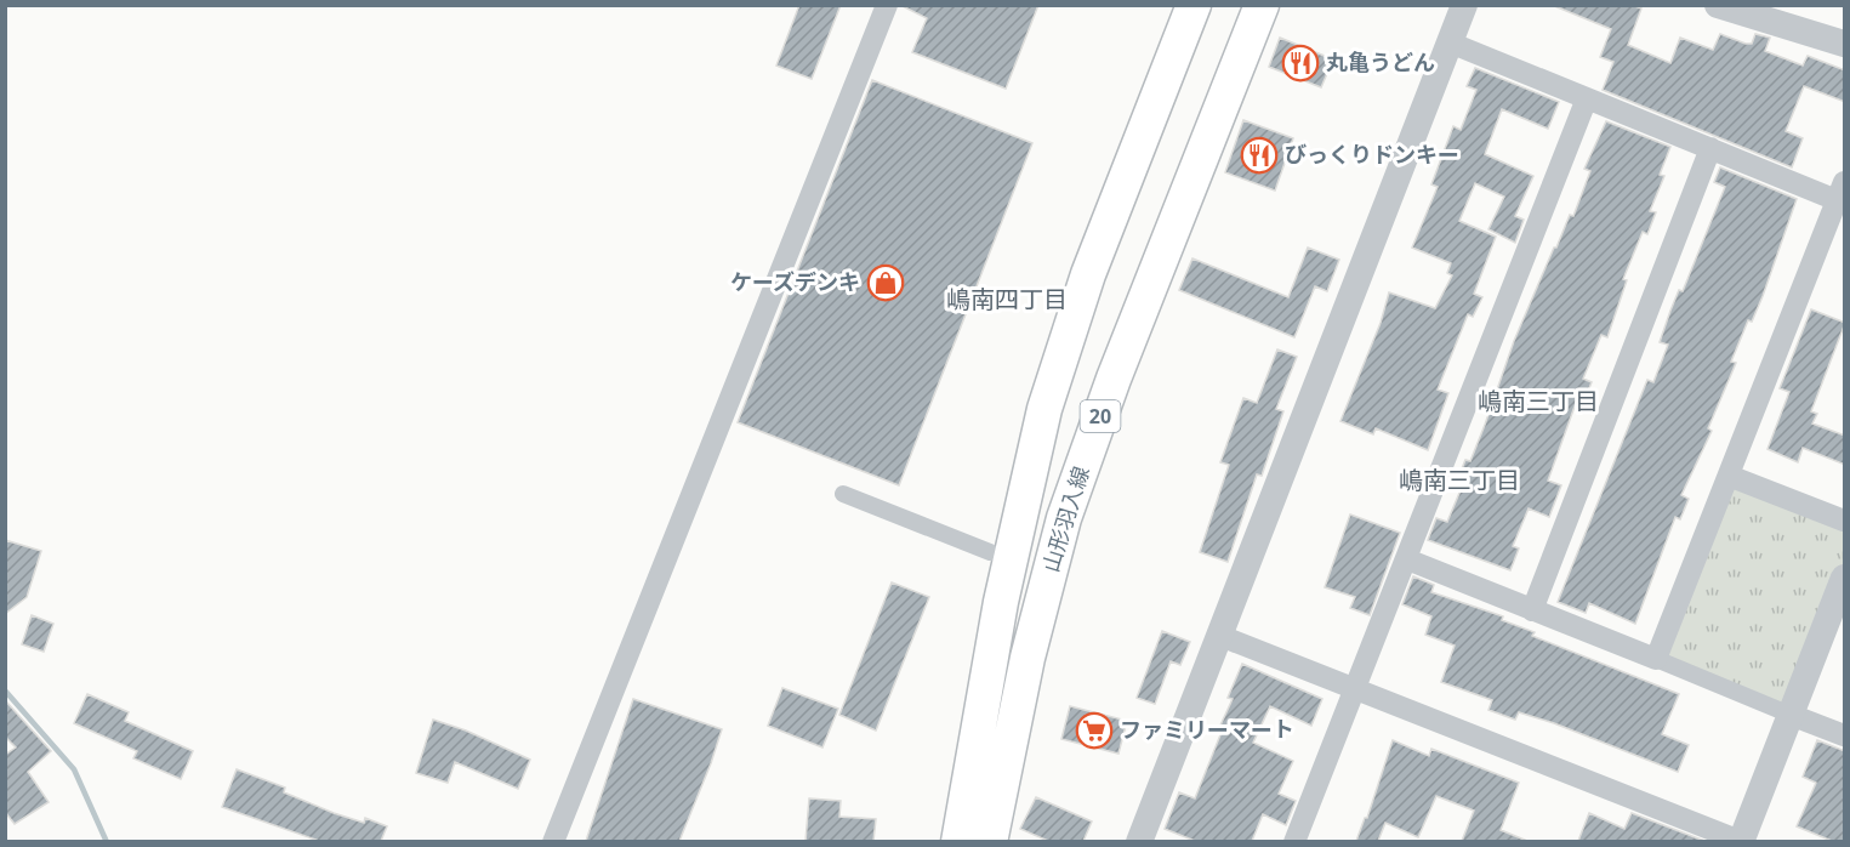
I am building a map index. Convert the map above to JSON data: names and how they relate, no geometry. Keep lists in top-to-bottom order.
{
  "streets": {
    "main road": ["20", "山形羽入線"]
  },
  "districts": ["嶋南四丁目", "嶋南三丁目", "嶋南三丁目"],
  "places": {
    "restaurant": ["丸亀うどん", "びっくりドンキー"],
    "shop": ["ケーズデンキ"],
    "supermarket": ["ファミリーマート"]
  }
}
